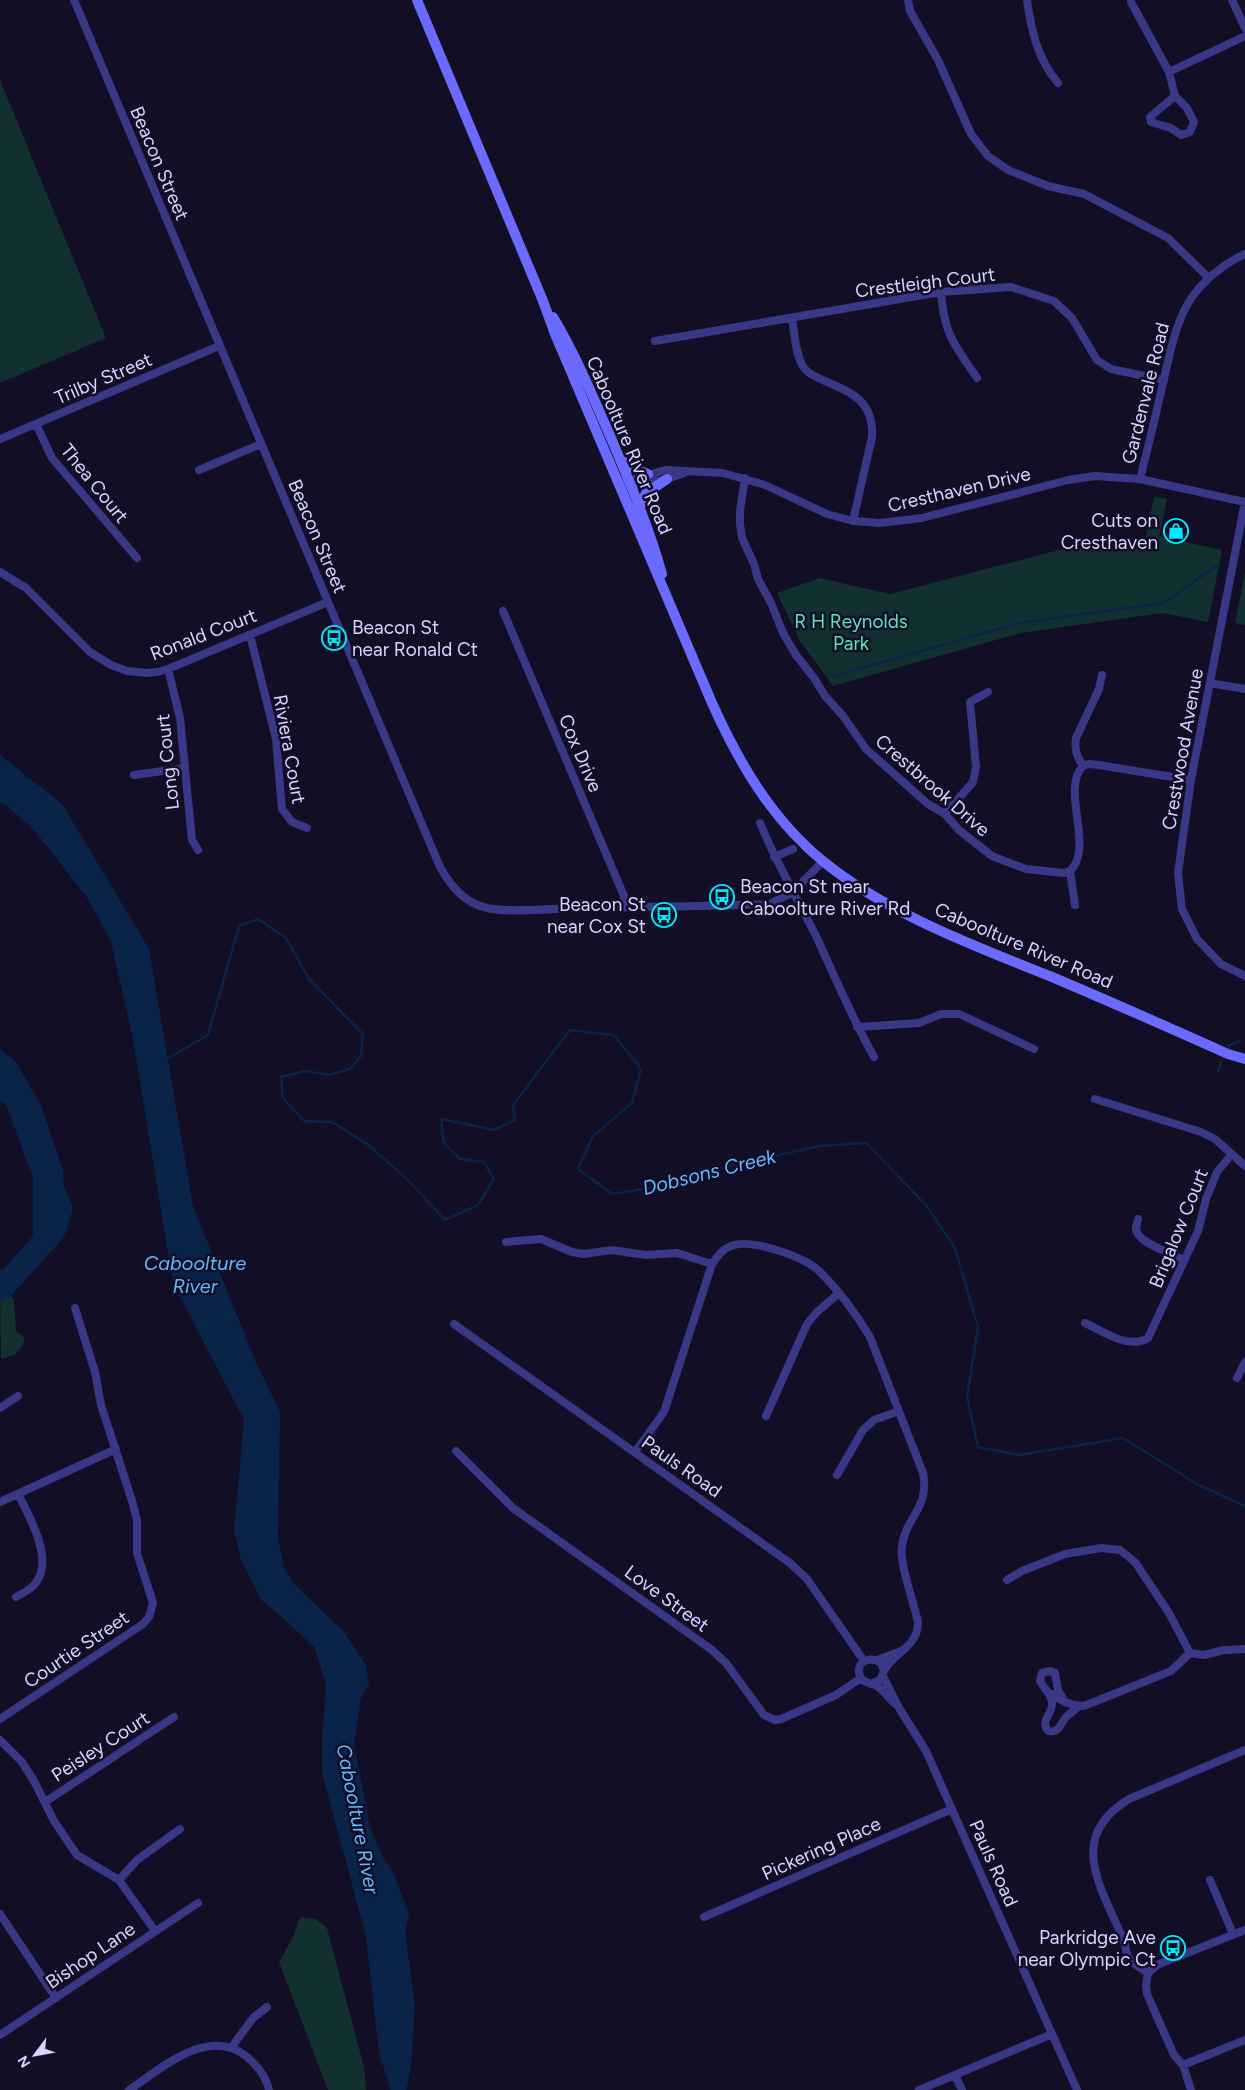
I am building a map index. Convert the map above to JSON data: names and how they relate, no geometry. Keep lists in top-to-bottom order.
{
  "streets": {
    "main road": ["Caboolture River Road"],
    "street": [
      "Beacon Street",
      "Crestleigh Court",
      "Trilby Street",
      "Gardenvale Road",
      "Thea Court",
      "Cresthaven Drive",
      "Ronald Court",
      "Riviera Court",
      "Crestwood Avenue",
      "Cox Drive",
      "Long Court",
      "Crestbrook Drive",
      "Brigalow Court",
      "Pauls Road",
      "Love Street",
      "Courtie Street",
      "Peisley Court",
      "Pickering Place",
      "Bishop Lane"
    ]
  },
  "crossings": [
    ["Beacon Street", "Trilby Street"],
    ["Beacon Street", "Caboolture River Road"],
    ["Beacon Street", "Ronald Court"],
    ["Beacon Street", "Cox Drive"],
    ["Crestleigh Court", "Gardenvale Road"],
    ["Trilby Street", "Thea Court"],
    ["Gardenvale Road", "Cresthaven Drive"],
    ["Caboolture River Road", "Cresthaven Drive"],
    ["Cresthaven Drive", "Crestwood Avenue"],
    ["Cresthaven Drive", "Crestbrook Drive"],
    ["Ronald Court", "Riviera Court"],
    ["Ronald Court", "Long Court"],
    ["Pauls Road", "Love Street"],
    ["Pauls Road", "Pickering Place"]
  ],
  "water": ["Dobsons Creek", "Caboolture River"],
  "parks": ["R H Reynolds Park"],
  "places": {
    "shop": ["Cuts on Cresthaven"],
    "bus stop": [
      "Beacon St near Ronald Ct",
      "Beacon St near Caboolture River Rd",
      "Beacon St near Cox St",
      "Parkridge Ave near Olympic Ct"
    ]
  },
  "north": "bottom left"
}
